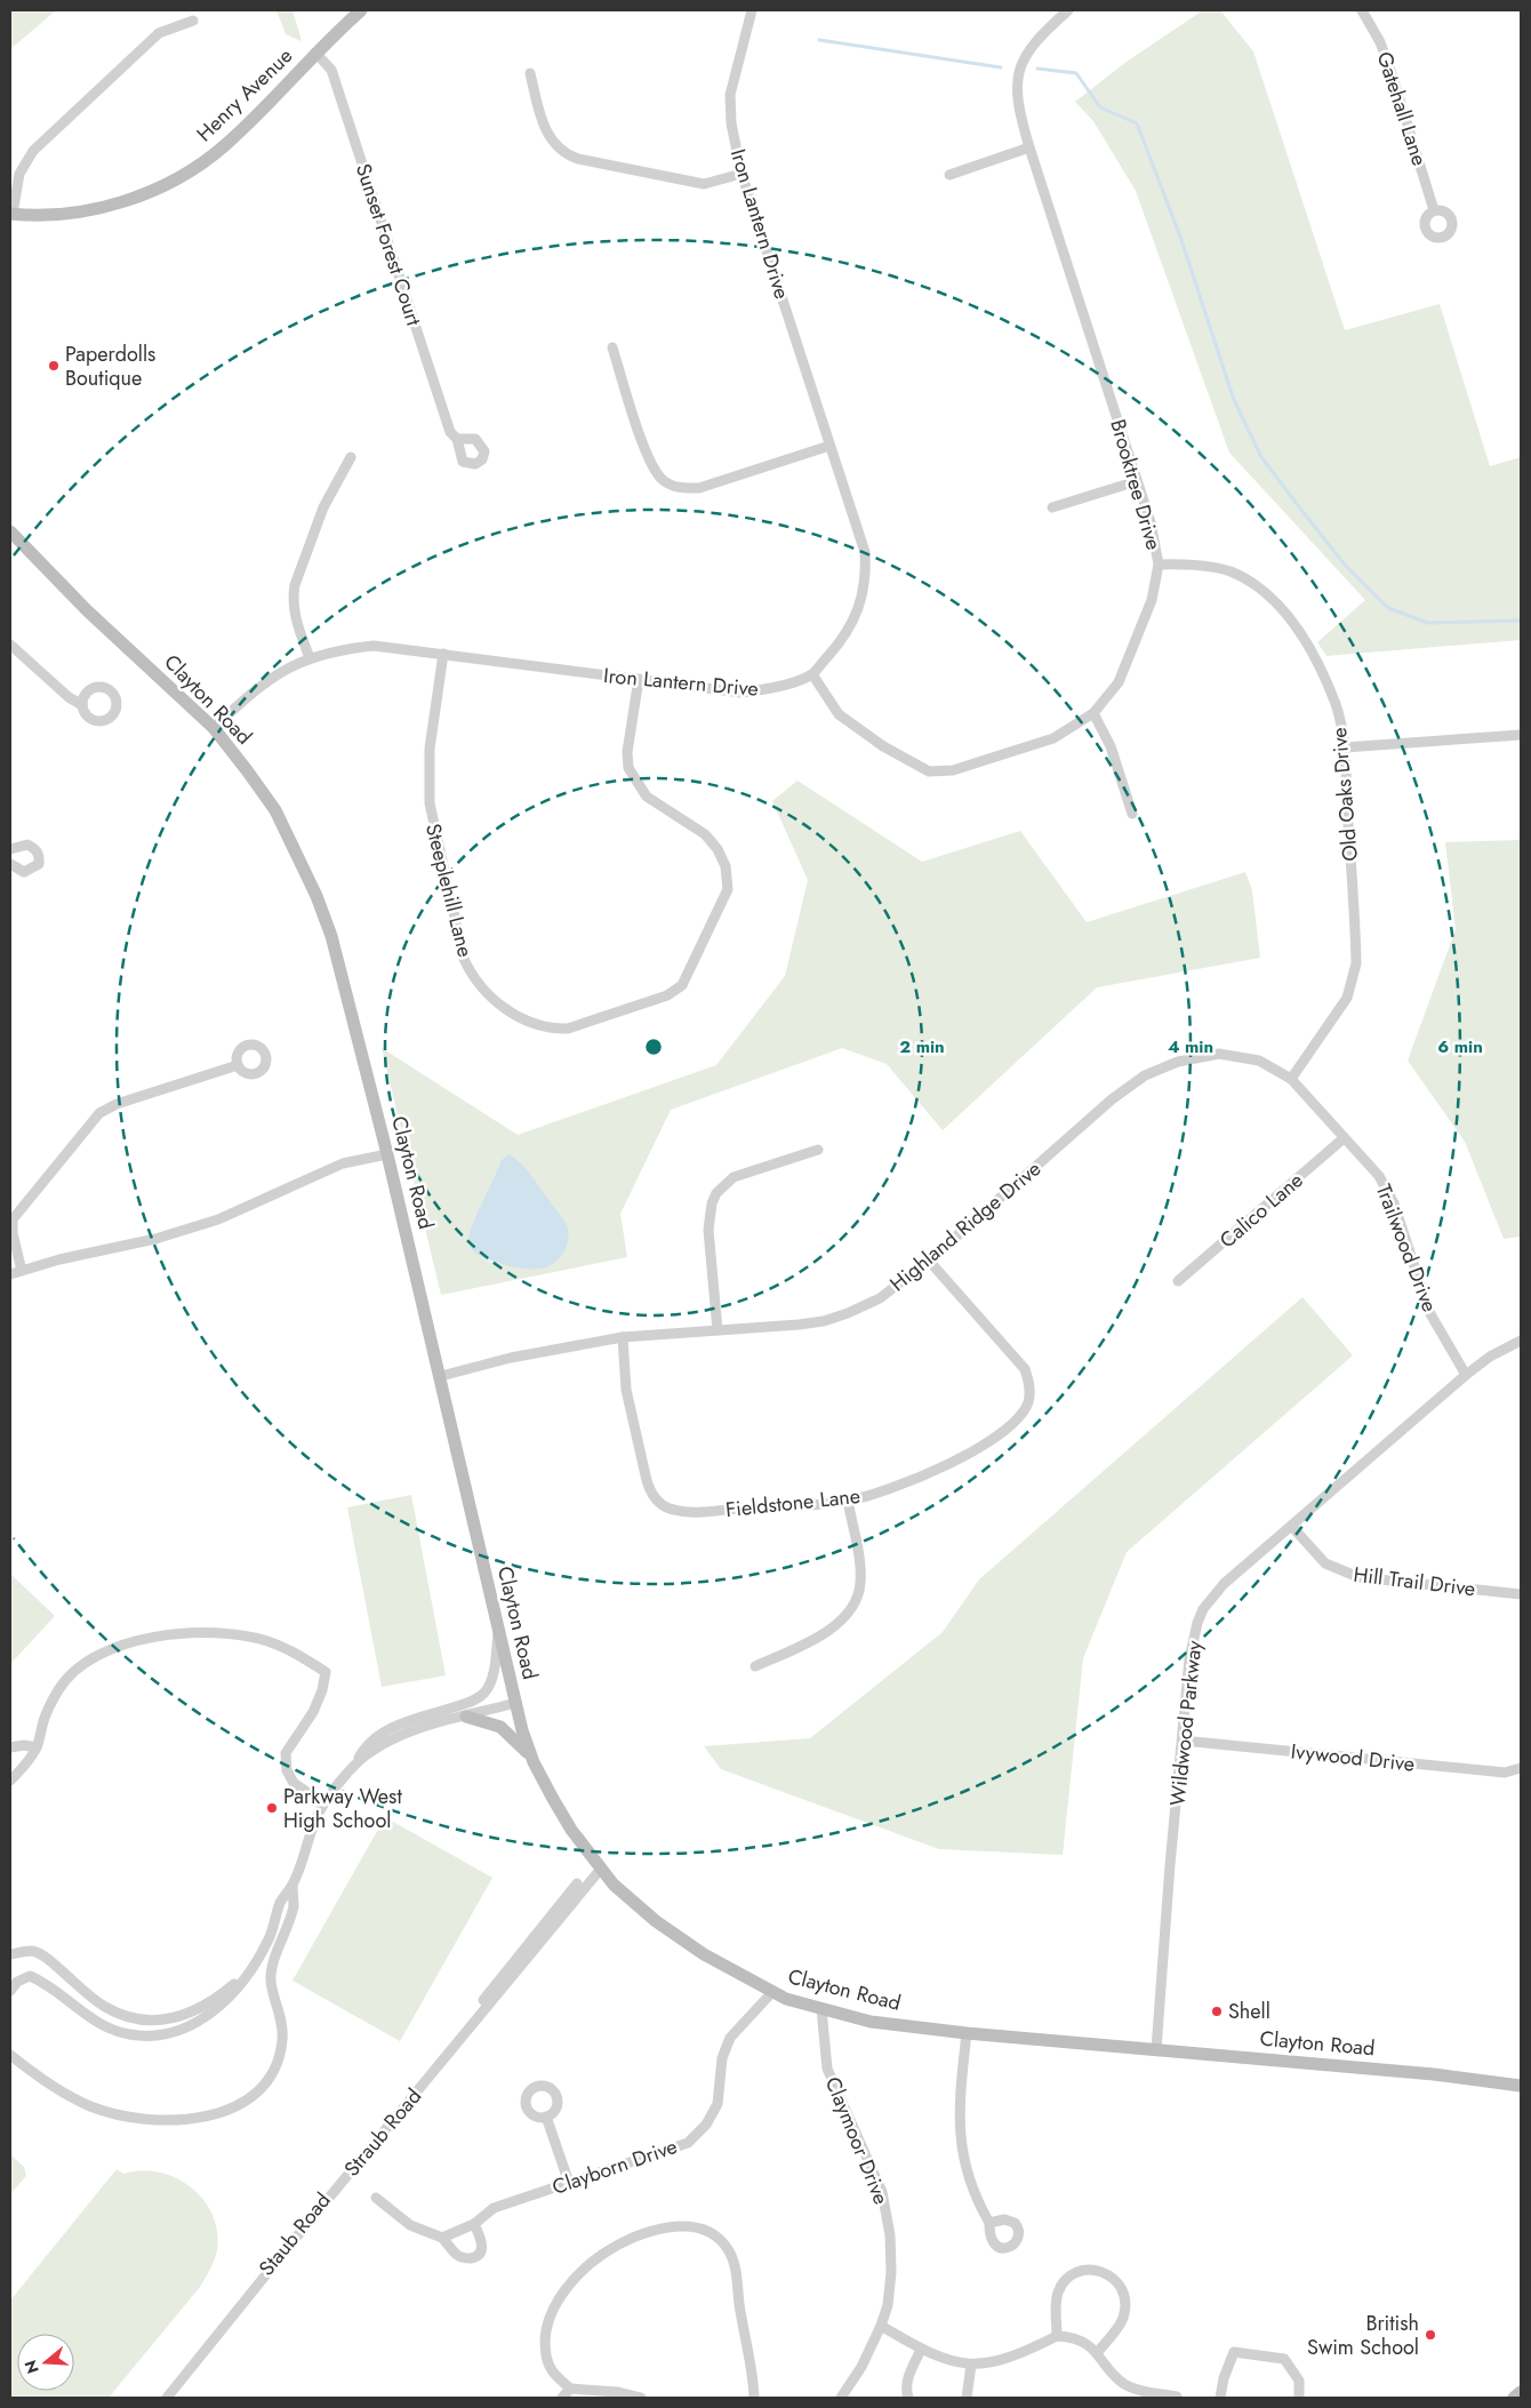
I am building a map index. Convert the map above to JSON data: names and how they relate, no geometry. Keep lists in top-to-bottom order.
{
  "streets": {
    "main road": ["Henry Avenue", "Clayton Road"],
    "street": [
      "Gatehall Lane",
      "Iron Lantern Drive",
      "Sunset Forest Court",
      "Brooktree Drive",
      "Old Oaks Drive",
      "Steeplehill Lane",
      "Calico Lane",
      "Highland Ridge Drive",
      "Trailwood Drive",
      "Fieldstone Lane",
      "Hill Trail Drive",
      "Wildwood Parkway",
      "Ivywood Drive",
      "Straub Road",
      "Claymoor Drive",
      "Clayborn Drive",
      "Staub Road"
    ]
  },
  "crossings": [
    ["Henry Avenue", "Sunset Forest Court"],
    ["Iron Lantern Drive", "Brooktree Drive"],
    ["Iron Lantern Drive", "Clayton Road"],
    ["Iron Lantern Drive", "Steeplehill Lane"],
    ["Brooktree Drive", "Old Oaks Drive"],
    ["Clayton Road", "Highland Ridge Drive"],
    ["Clayton Road", "Wildwood Parkway"],
    ["Clayton Road", "Straub Road"],
    ["Clayton Road", "Claymoor Drive"],
    ["Clayton Road", "Clayborn Drive"],
    ["Old Oaks Drive", "Highland Ridge Drive"],
    ["Old Oaks Drive", "Trailwood Drive"],
    ["Calico Lane", "Trailwood Drive"],
    ["Highland Ridge Drive", "Trailwood Drive"],
    ["Highland Ridge Drive", "Fieldstone Lane"],
    ["Trailwood Drive", "Wildwood Parkway"],
    ["Hill Trail Drive", "Wildwood Parkway"],
    ["Wildwood Parkway", "Ivywood Drive"],
    ["Straub Road", "Staub Road"]
  ],
  "places": [
    "Paperdolls Boutique",
    "Parkway West High School",
    "Shell",
    "British Swim School"
  ],
  "north": "left",
  "rings": ["2 min", "4 min", "6 min"]
}
